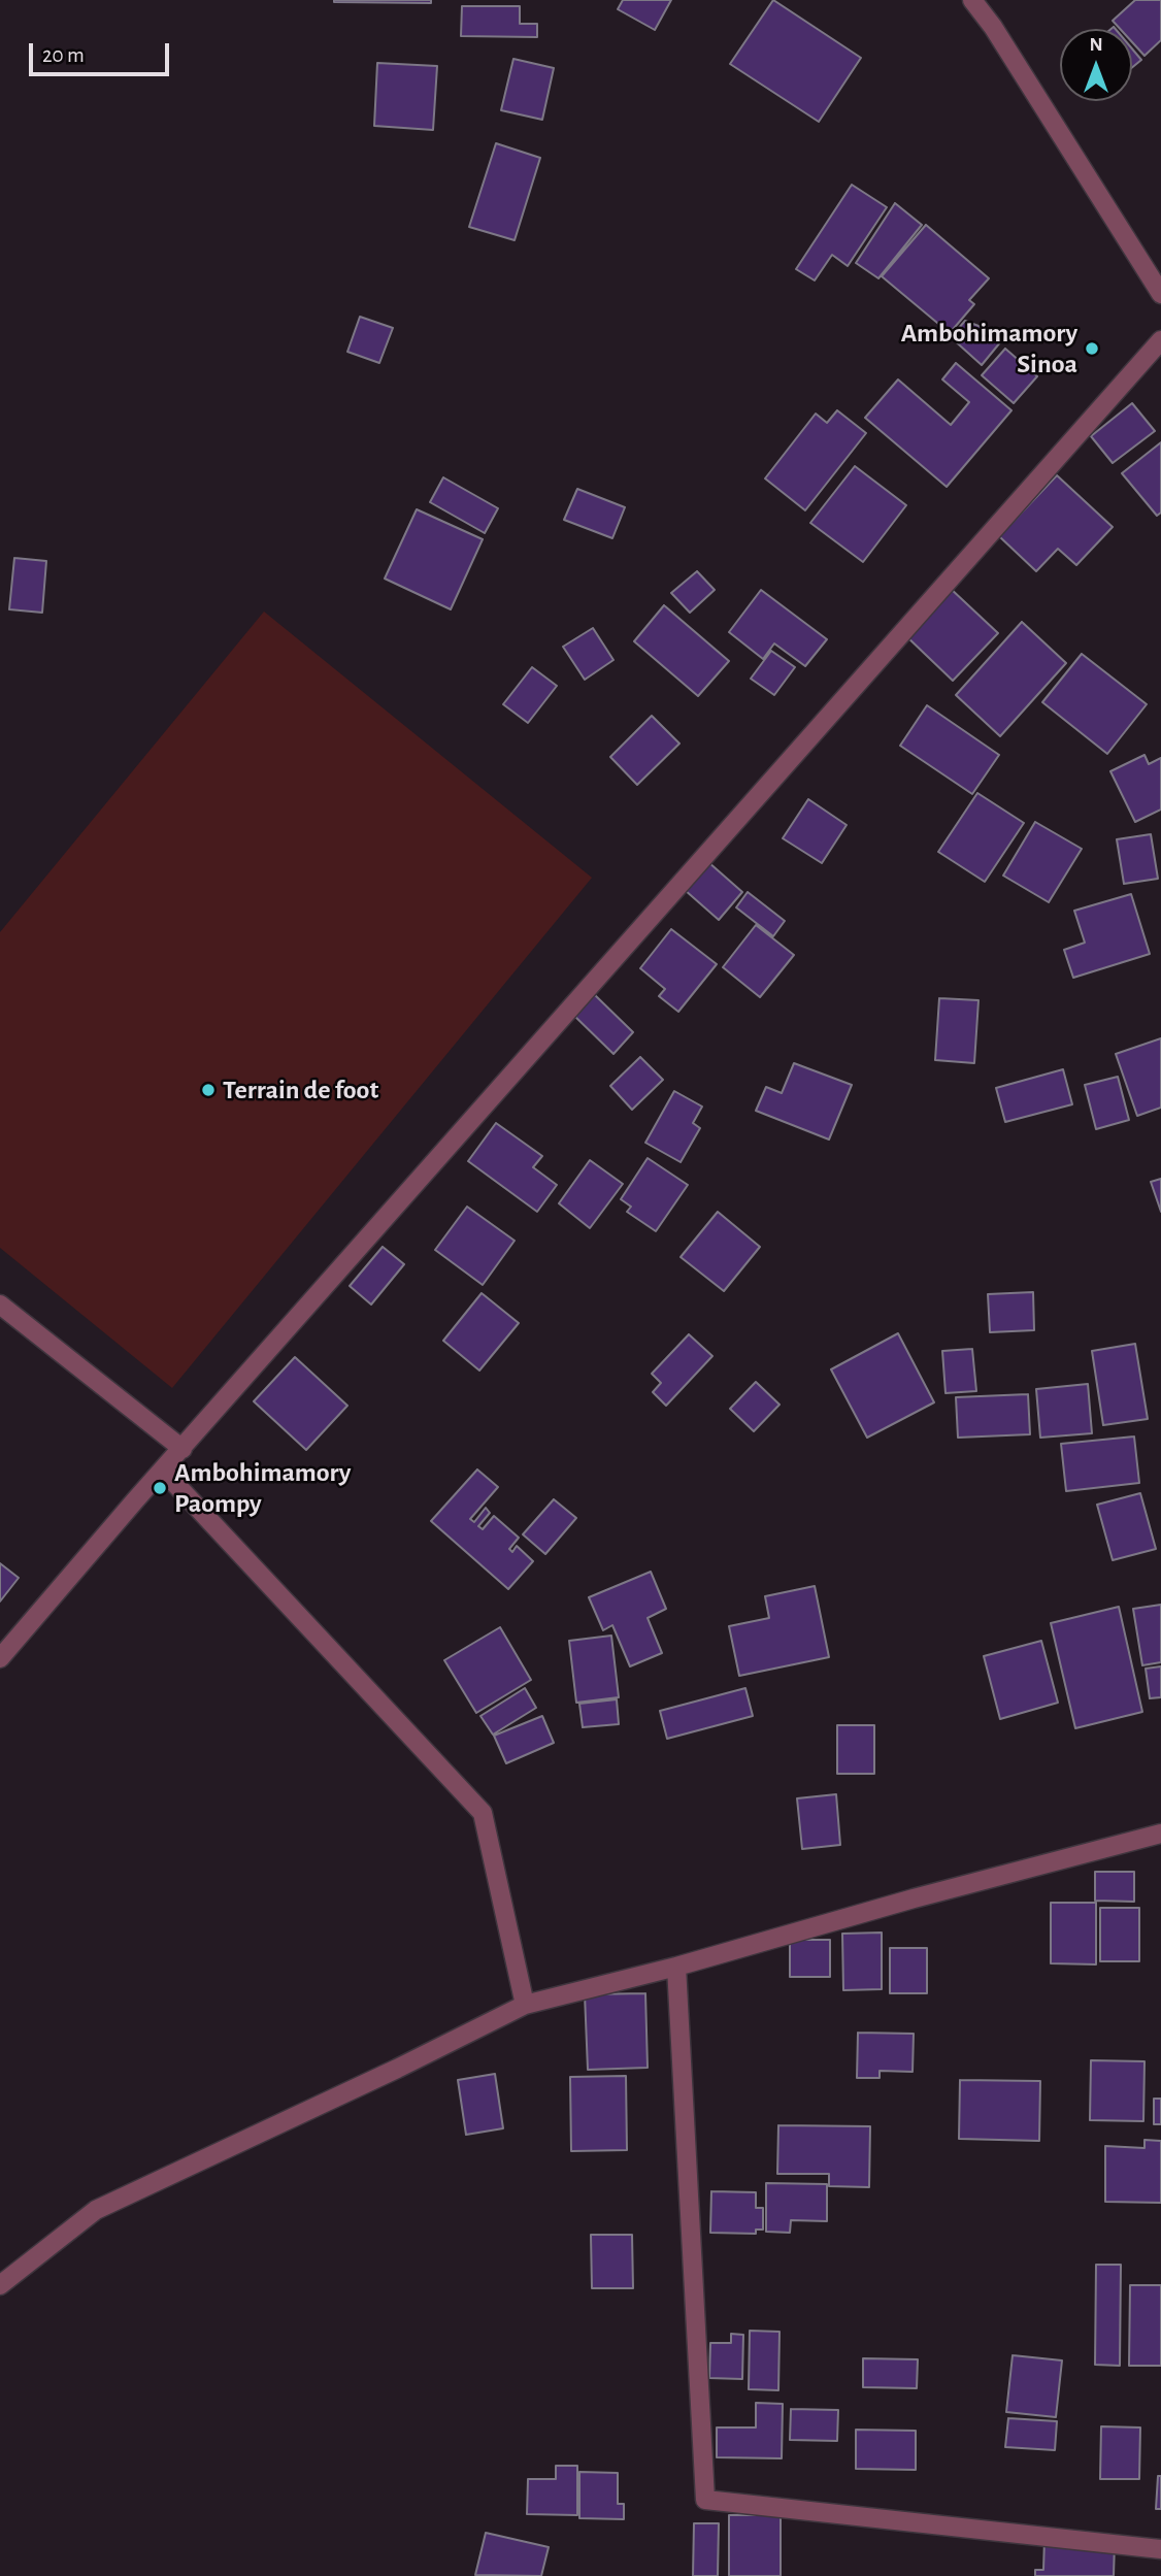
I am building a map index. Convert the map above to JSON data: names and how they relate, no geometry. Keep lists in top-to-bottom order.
{
  "places": ["Ambohimamory Sinoa", "Terrain de foot", "Ambohimamory Paompy"],
  "scale_bar": "20 m",
  "north": "top"
}
